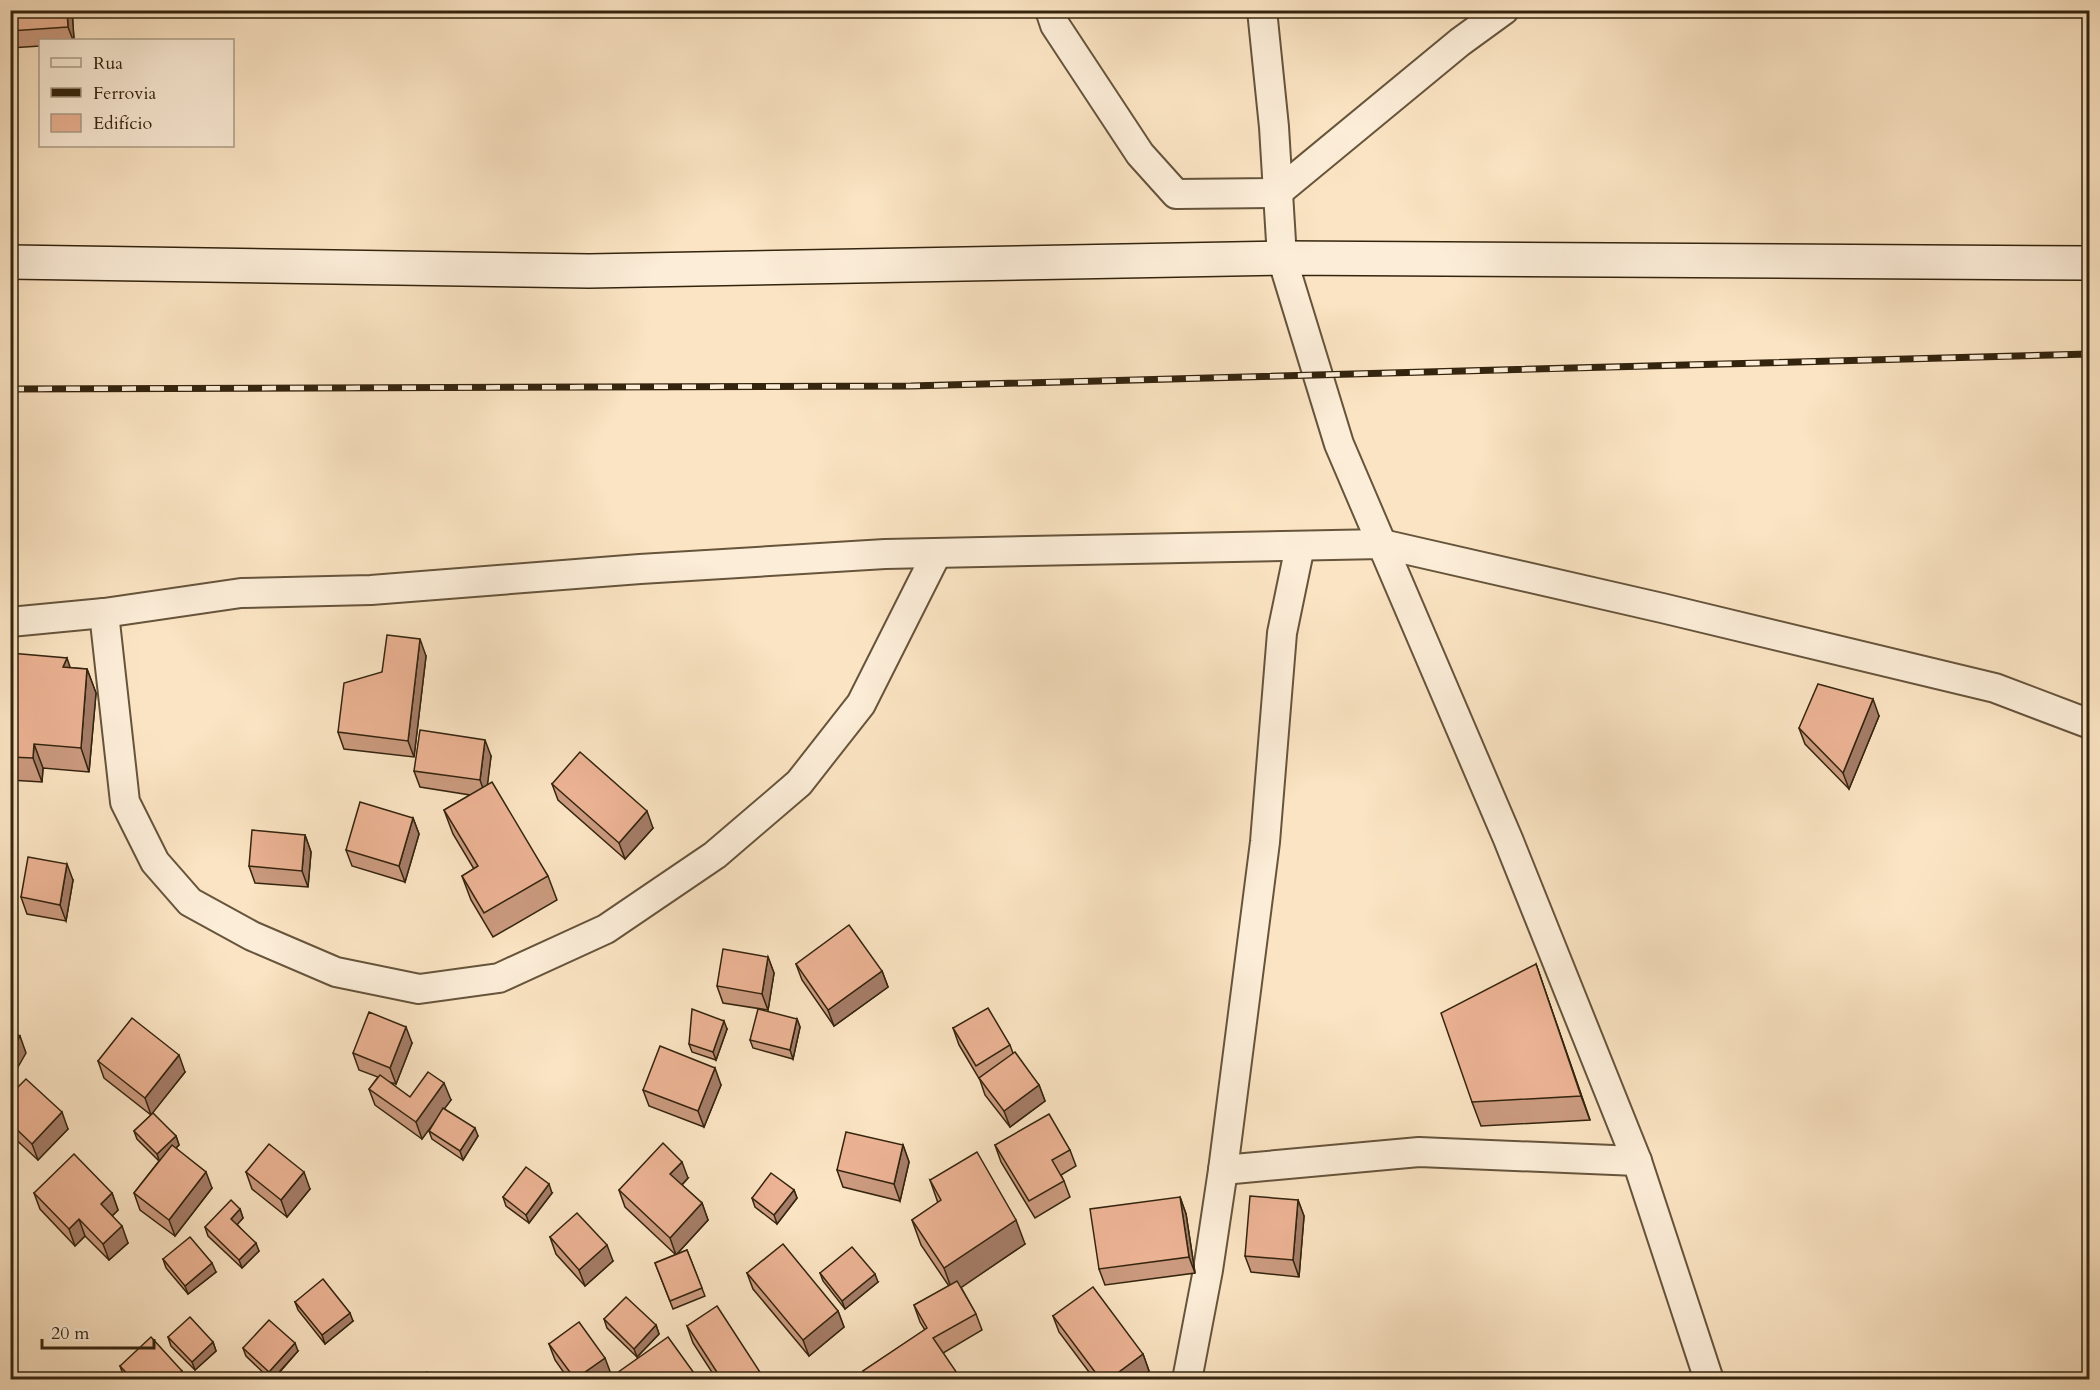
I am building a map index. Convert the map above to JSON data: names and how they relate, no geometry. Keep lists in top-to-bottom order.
{
  "legend": ["Rua", "Ferrovia", "Edifício"],
  "scale_bar": "20 m"
}
